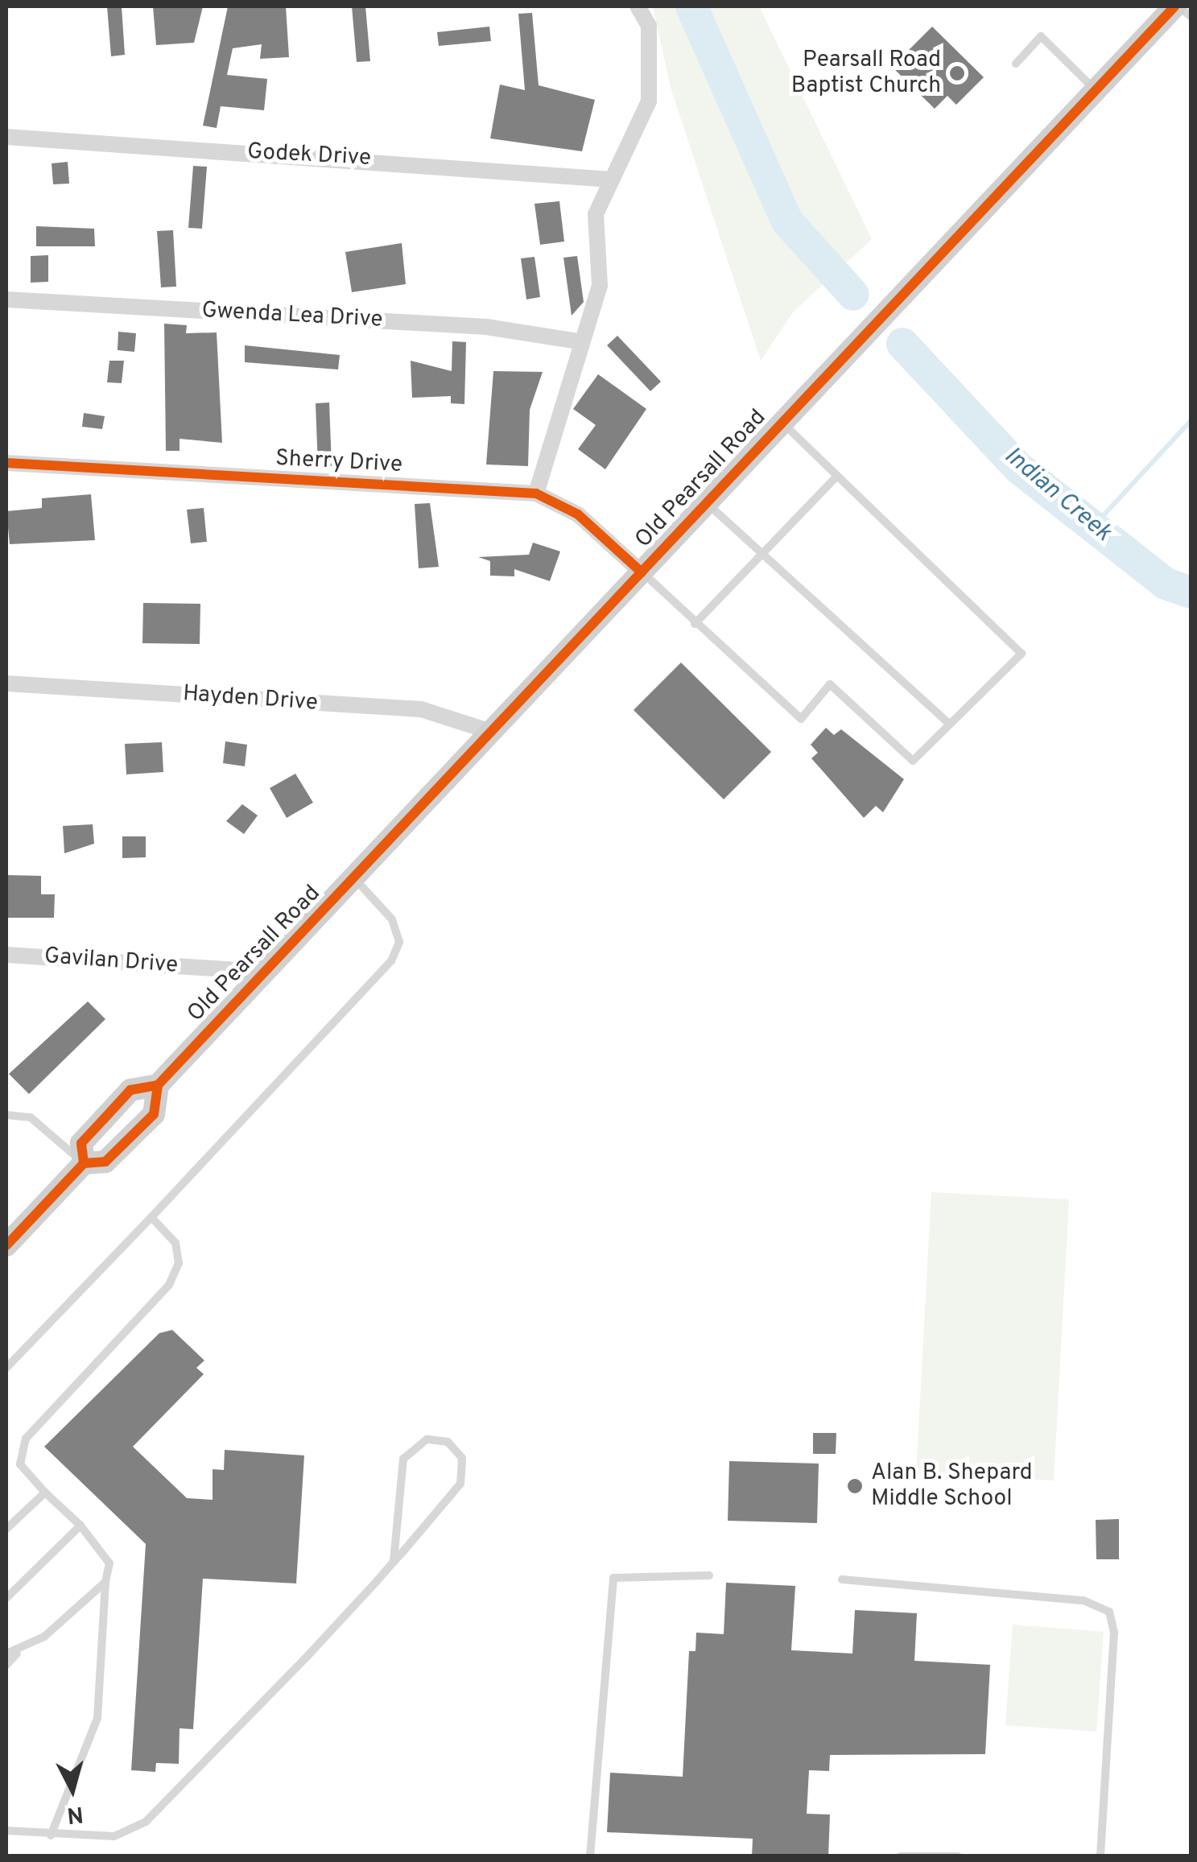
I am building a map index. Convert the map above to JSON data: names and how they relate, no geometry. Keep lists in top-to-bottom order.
{
  "streets": {
    "main road": ["Old Pearsall Road"],
    "street": [
      "Godek Drive",
      "Gwenda Lea Drive",
      "Sherry Drive",
      "Hayden Drive",
      "Gavilan Drive"
    ]
  },
  "crossings": [
    ["Sherry Drive", "Old Pearsall Road"],
    ["Old Pearsall Road", "Hayden Drive"],
    ["Old Pearsall Road", "Gavilan Drive"]
  ],
  "water": ["Indian Creek"],
  "places": ["Pearsall Road Baptist Church", "Alan B. Shepard Middle School"],
  "north": "bottom"
}
